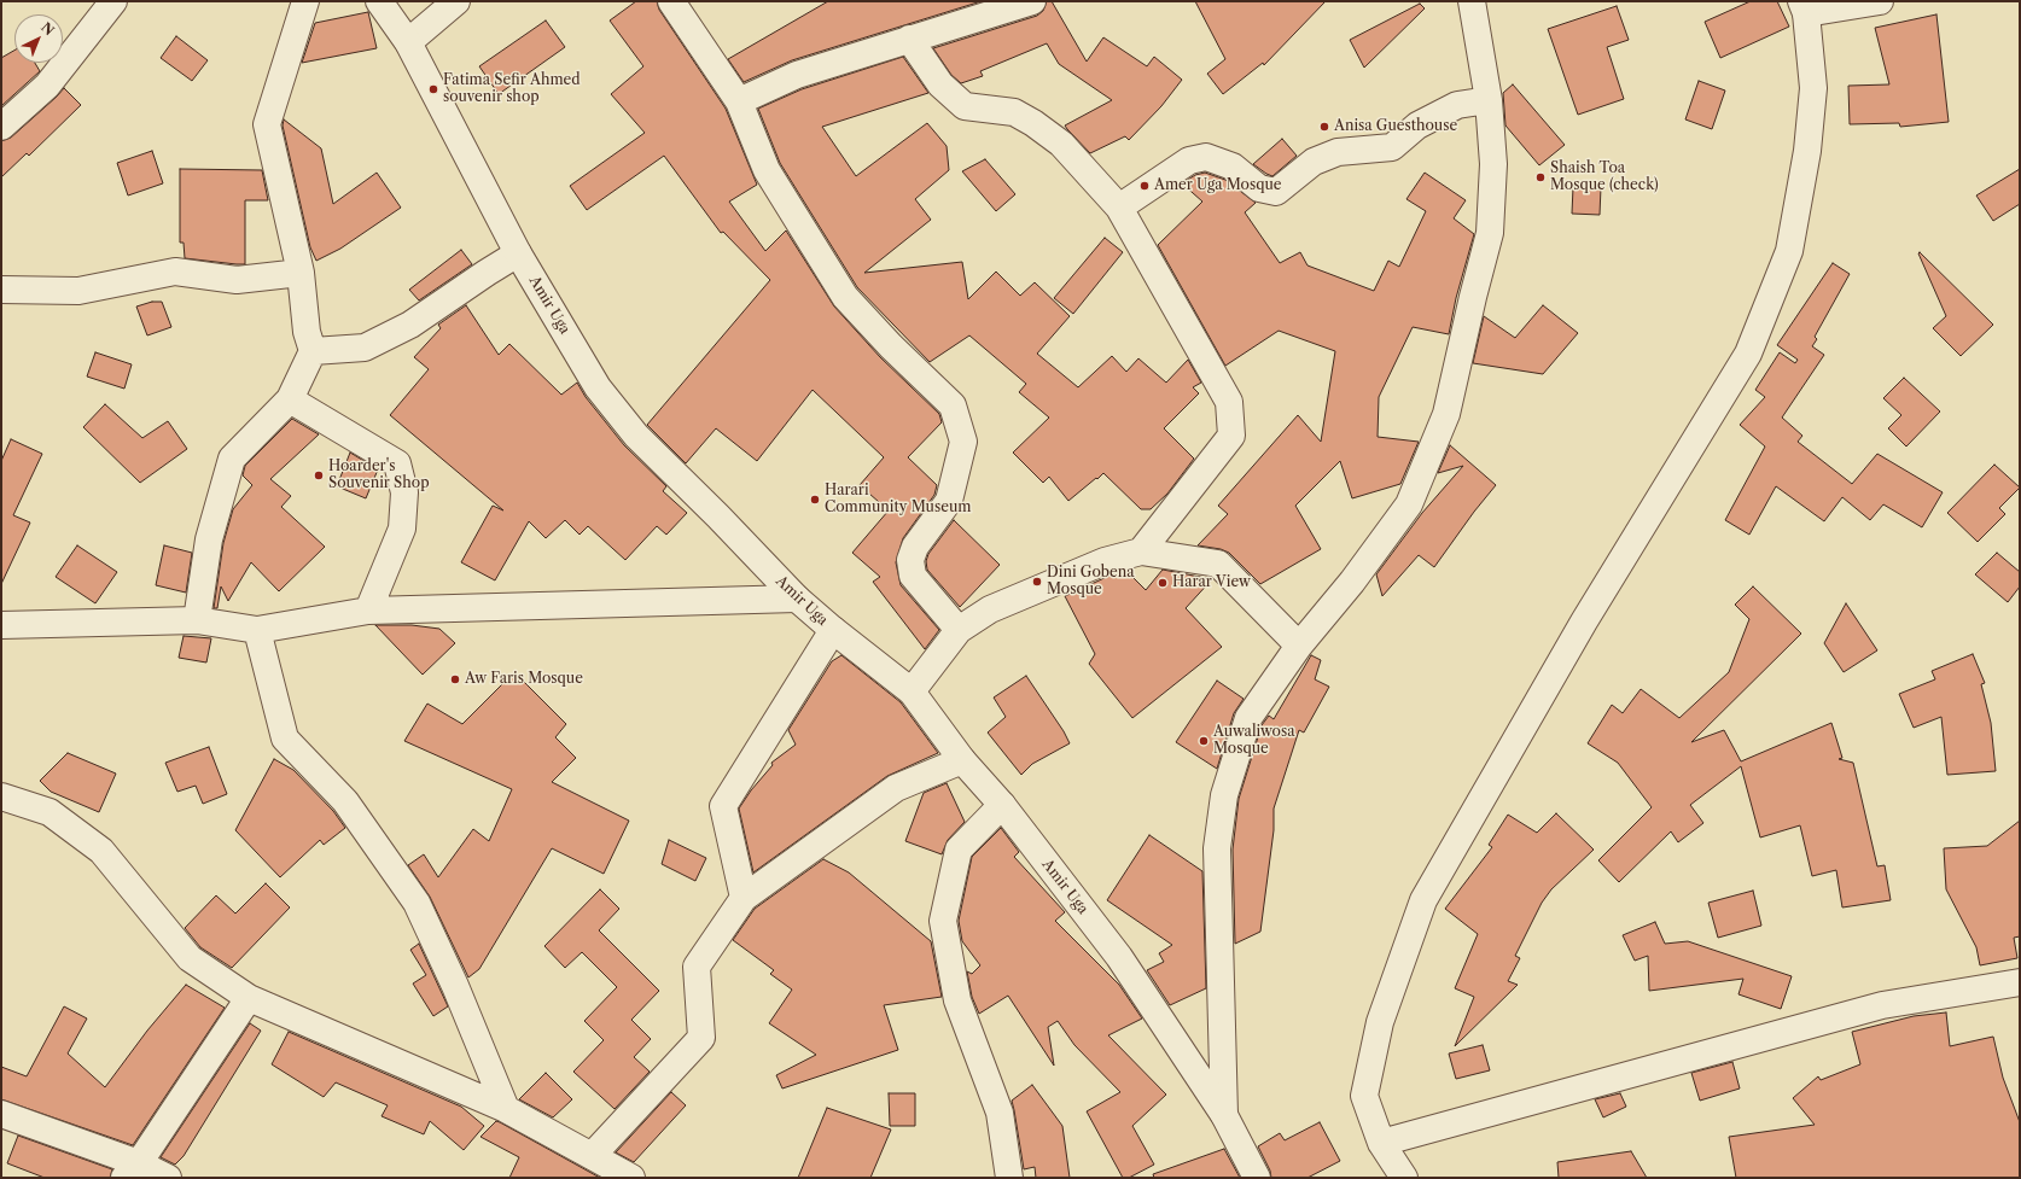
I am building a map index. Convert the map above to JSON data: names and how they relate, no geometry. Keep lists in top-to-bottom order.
{
  "streets": {
    "street": ["Amir Uga"]
  },
  "places": [
    "Fatima Sefir Ahmed souvenir shop",
    "Anisa Guesthouse",
    "Shaish Toa Mosque (check)",
    "Amer Uga Mosque",
    "Hoarder's Souvenir Shop",
    "Harari Community Museum",
    "Dini Gobena Mosque",
    "Harar View",
    "Aw Faris Mosque",
    "Auwaliwosa Mosque"
  ],
  "north": "top right"
}
